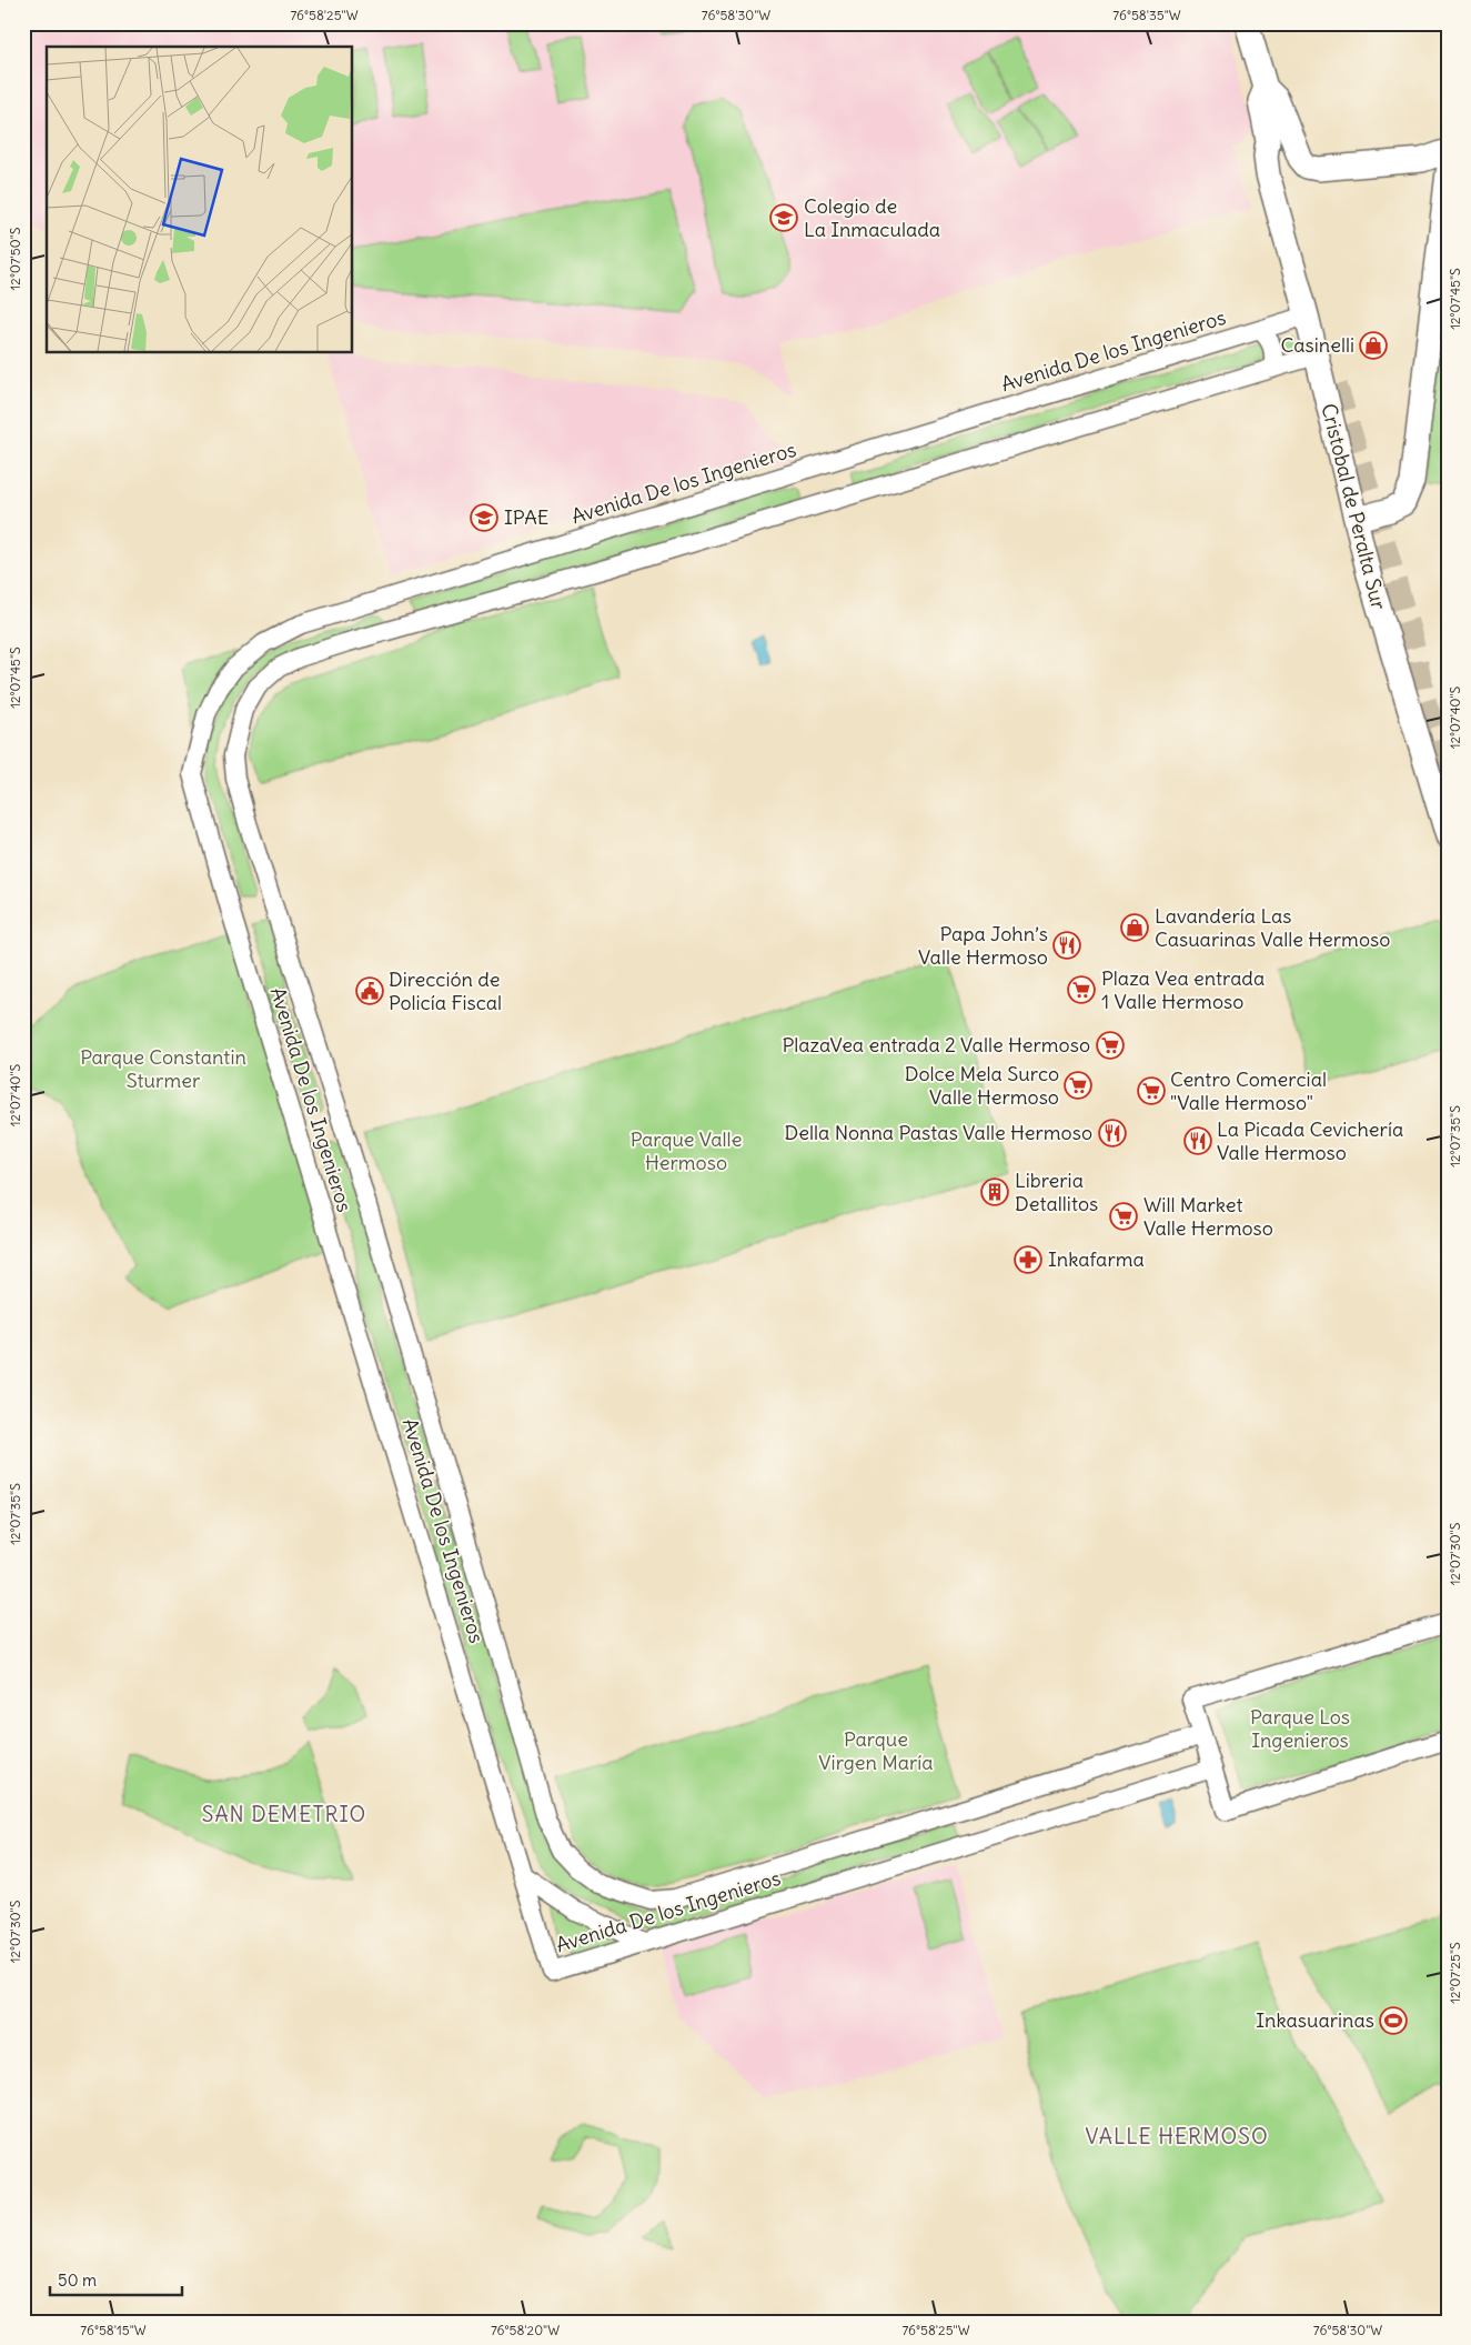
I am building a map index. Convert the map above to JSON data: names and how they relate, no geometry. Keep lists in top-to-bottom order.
{
  "streets": {
    "main road": ["Cristobal de Peralta Sur"],
    "street": ["Avenida De los Ingenieros"]
  },
  "crossings": [
    ["Avenida De los Ingenieros", "Cristobal de Peralta Sur"]
  ],
  "districts": ["SAN DEMETRIO", "VALLE HERMOSO"],
  "parks": [
    "Parque Constantin Sturmer",
    "Parque Valle Hermoso",
    "Parque Los Ingenieros",
    "Parque Virgen María"
  ],
  "places": {
    "school or university": ["Colegio de La Inmaculada", "IPAE"],
    "shop": ["Casinelli", "Lavandería Las Casuarinas Valle Hermoso"],
    "restaurant": ["Papa John’s Valle Hermoso", "Della Nonna Pastas Valle Hermoso", "La Picada Cevichería Valle Hermoso"],
    "supermarket": [
      "Plaza Vea entrada 1 Valle Hermoso",
      "PlazaVea entrada 2 Valle Hermoso",
      "Dolce Mela Surco Valle Hermoso",
      "Centro Comercial \"Valle Hermoso\"",
      "Will Market Valle Hermoso"
    ],
    "public building": ["Dirección de Policía Fiscal"],
    "building": ["Libreria Detallitos"],
    "pharmacy": ["Inkafarma"],
    "sports": ["Inkasuarinas"]
  },
  "scale_bar": "50 m",
  "coordinates": [
    "76°58'25\"W",
    "76°58'30\"W",
    "76°58'35\"W",
    "12°07'50\"S",
    "12°07'45\"S",
    "12°07'40\"S",
    "12°07'35\"S",
    "12°07'30\"S",
    "12°07'25\"S",
    "76°58'15\"W",
    "76°58'20\"W"
  ]
}
